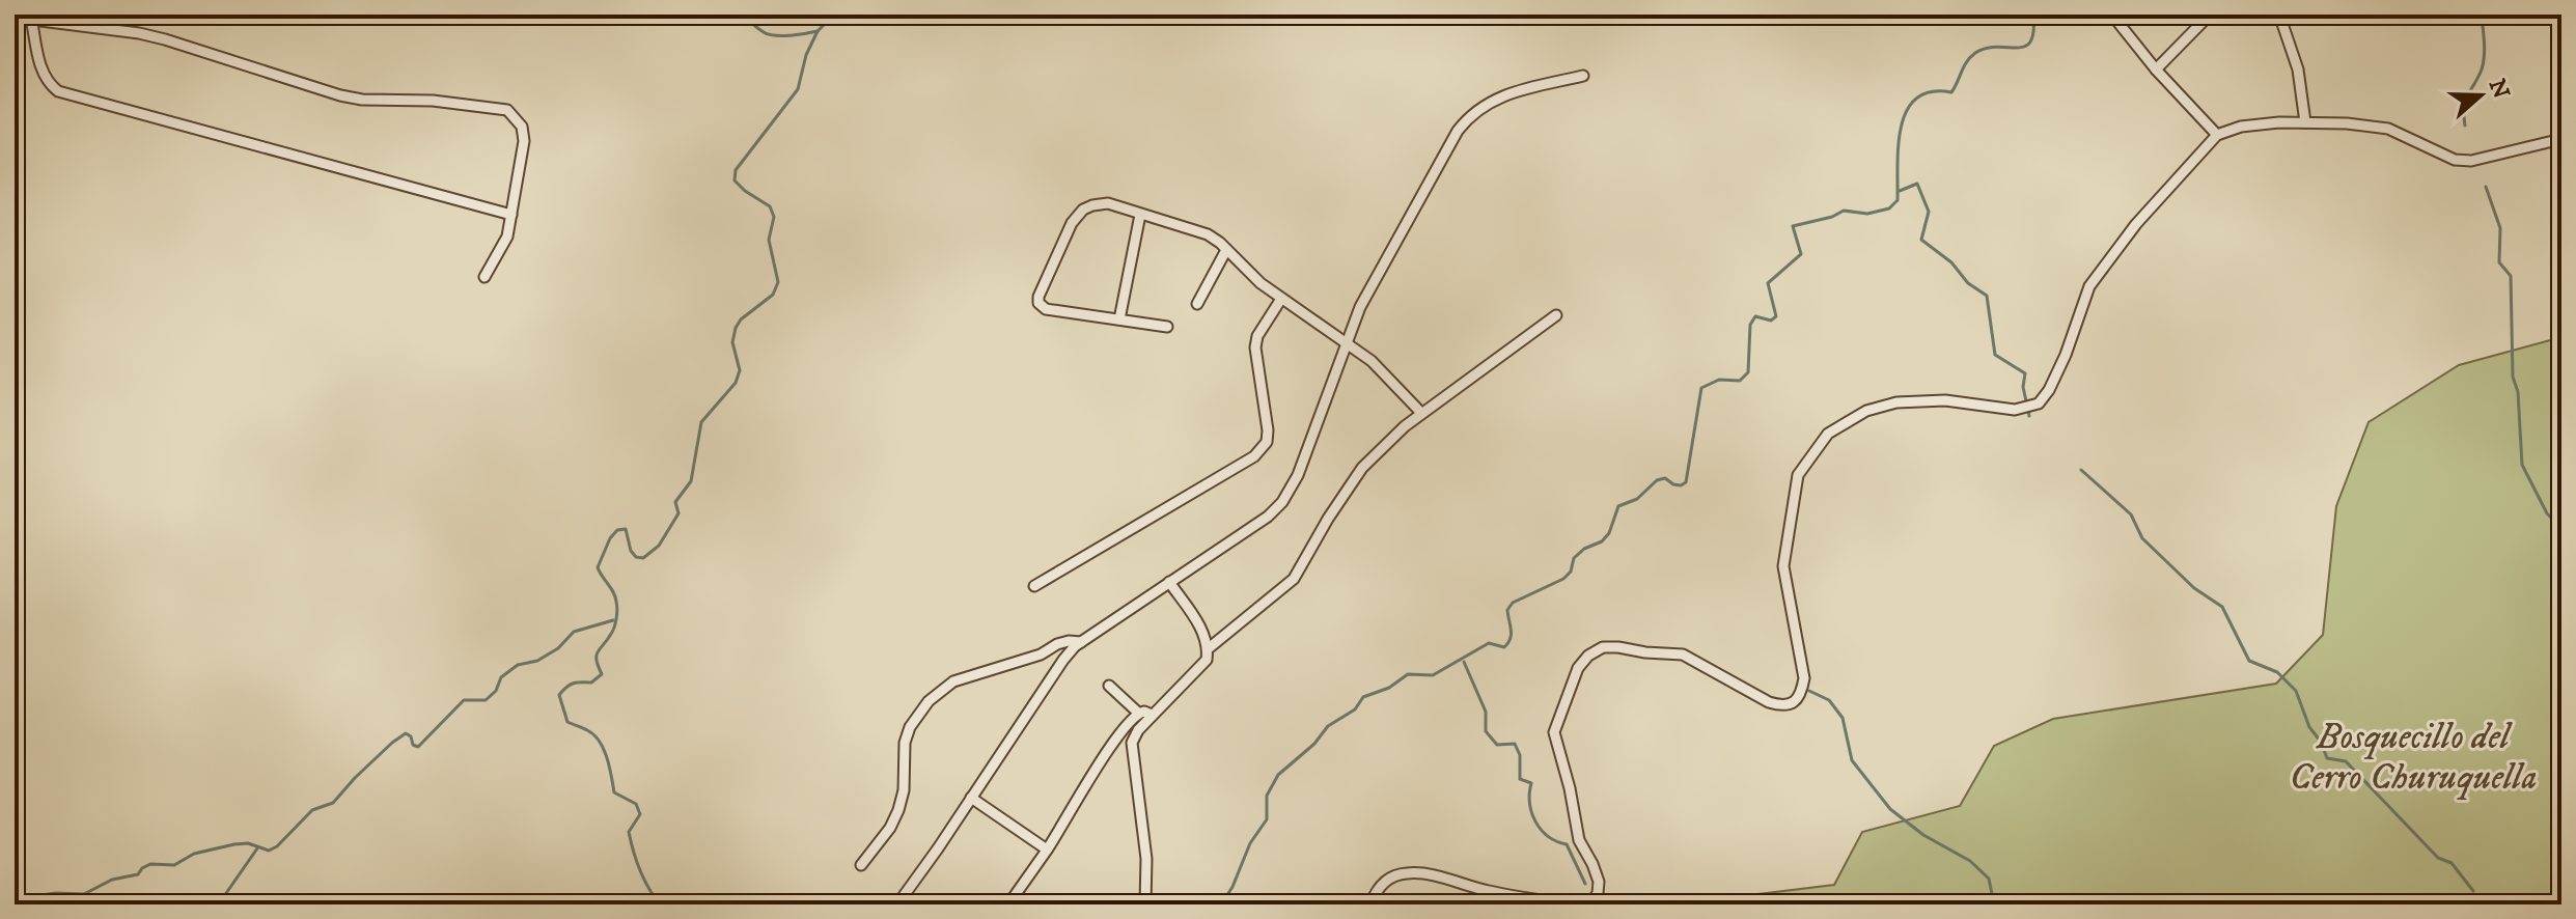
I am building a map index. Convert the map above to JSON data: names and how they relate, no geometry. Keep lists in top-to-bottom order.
{
  "parks": ["Bosquecillo del Cerro Churuquella"],
  "north": "right"
}
